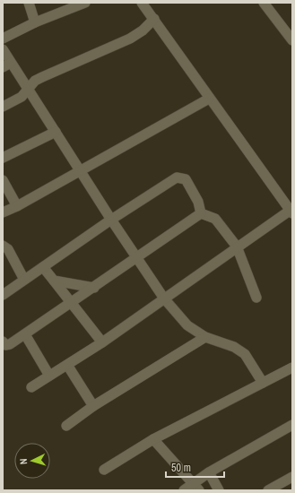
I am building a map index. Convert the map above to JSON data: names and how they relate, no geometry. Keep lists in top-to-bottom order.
{
  "scale_bar": "50 m",
  "north": "left"
}
